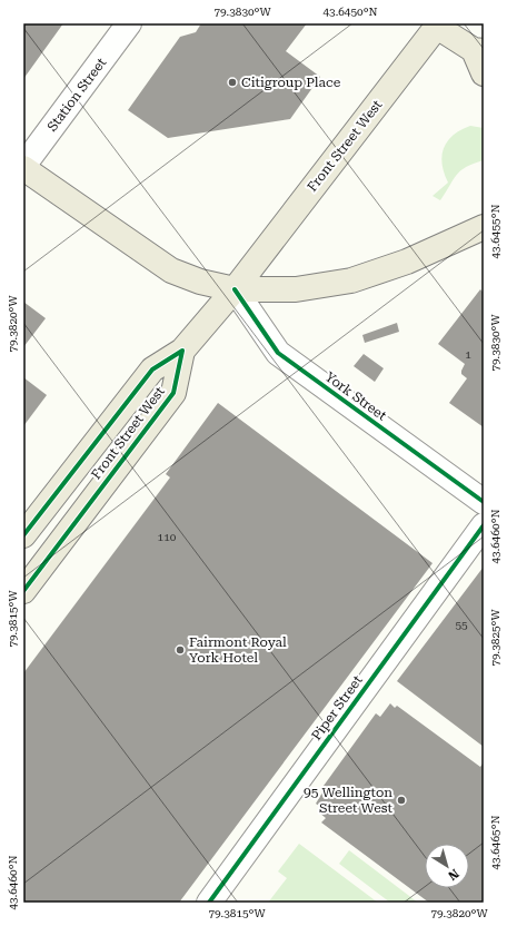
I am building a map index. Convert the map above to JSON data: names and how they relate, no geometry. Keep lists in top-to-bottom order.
{
  "streets": {
    "main road": ["Front Street West"],
    "street": ["Station Street", "York Street", "Piper Street"]
  },
  "crossings": [
    ["Front Street West", "York Street"]
  ],
  "places": ["Citigroup Place", "Fairmont Royal York Hotel", "95 Wellington Street West"],
  "house_numbers": ["1", "110", "55"],
  "north": "bottom right",
  "coordinates": [
    "79.3830°W",
    "43.6450°N",
    "43.6455°N",
    "79.3820°W",
    "43.6460°N",
    "79.3815°W",
    "79.3825°W",
    "43.6465°N"
  ]
}
